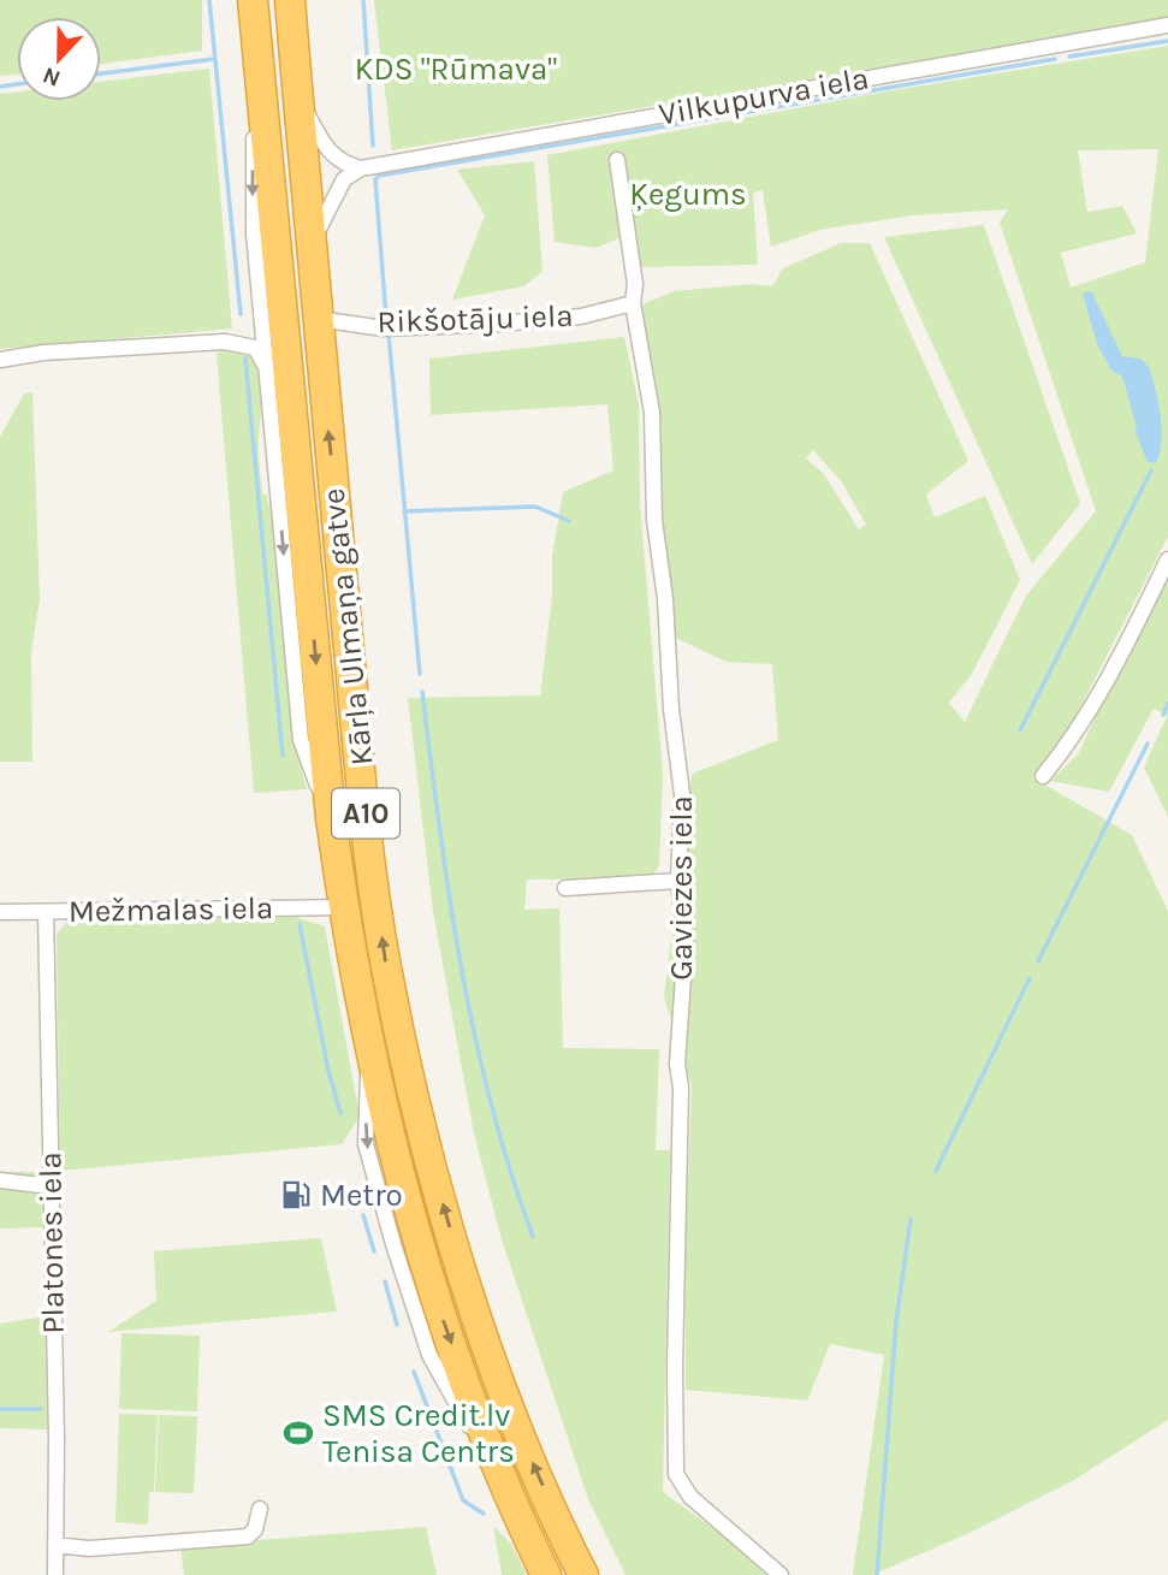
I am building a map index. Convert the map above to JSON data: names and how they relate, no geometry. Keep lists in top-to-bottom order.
{
  "streets": {
    "highway": ["Kārļa Ulmaņa gatve", "A10"],
    "street": [
      "Vilkupurva iela",
      "Rikšotāju iela",
      "Gaviezes iela",
      "Mežmalas iela",
      "Platones iela"
    ]
  },
  "crossings": [
    ["Rikšotāju iela", "Kārļa Ulmaņa gatve"],
    ["Rikšotāju iela", "Gaviezes iela"],
    ["Kārļa Ulmaņa gatve", "Mežmalas iela"],
    ["Mežmalas iela", "Platones iela"]
  ],
  "parks": ["KDS \"Rūmava\"", "Ķegums"],
  "places": {
    "fuel station": ["Metro"],
    "sports": ["SMS Credit.lv Tenisa Centrs"]
  },
  "north": "bottom"
}
